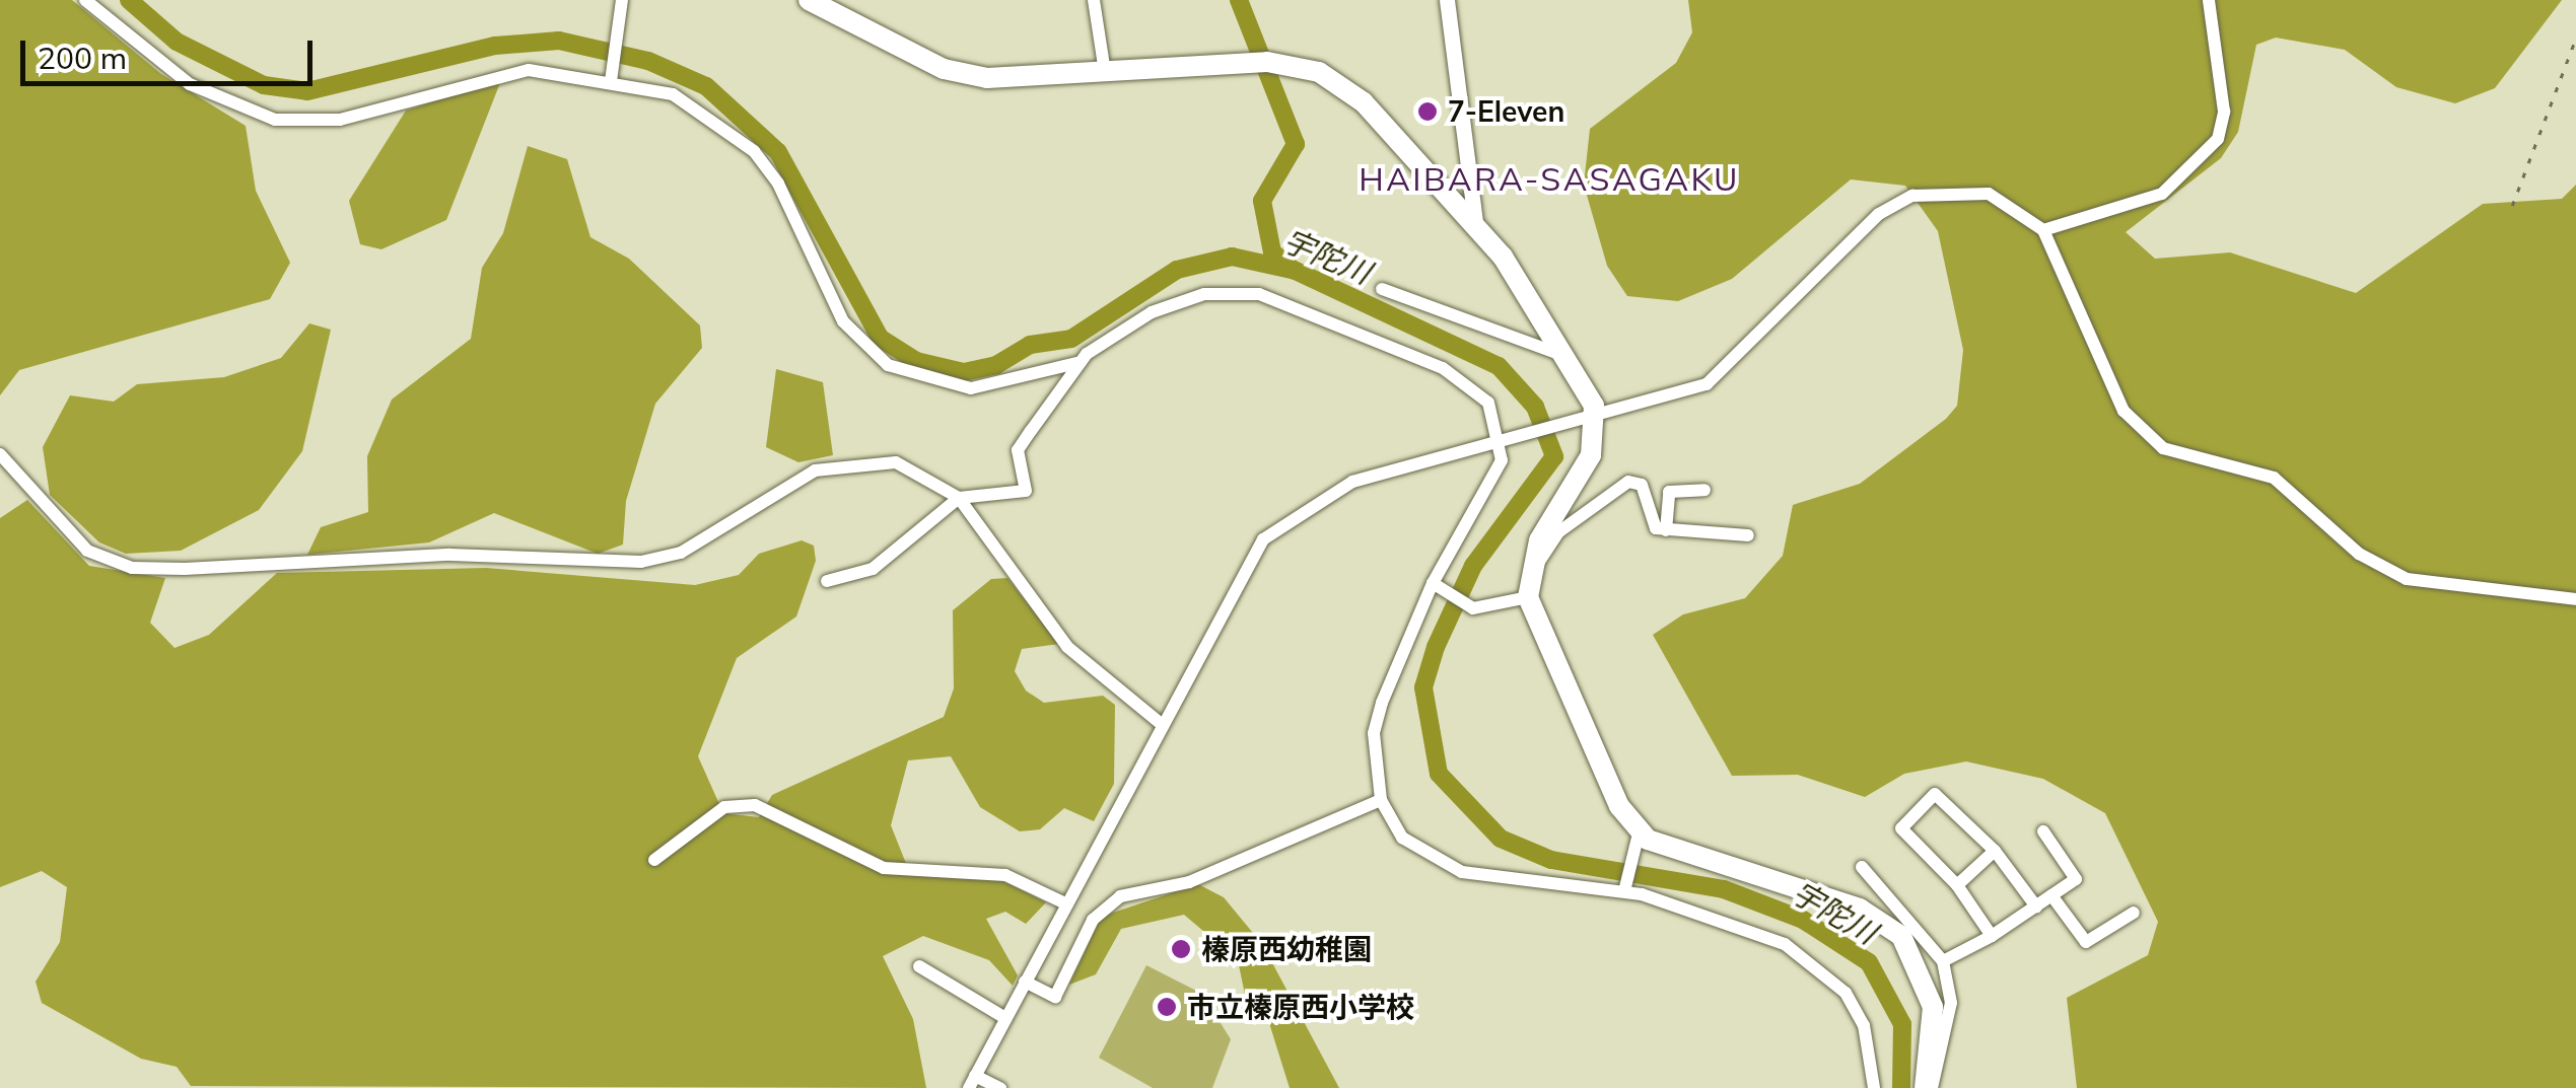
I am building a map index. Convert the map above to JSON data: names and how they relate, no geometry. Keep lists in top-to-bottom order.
{
  "districts": ["HAIBARA-SASAGAKU"],
  "water": ["宇陀川"],
  "places": ["7-Eleven", "榛原西幼稚園", "市立榛原西小学校"],
  "scale_bar": "200 m"
}
